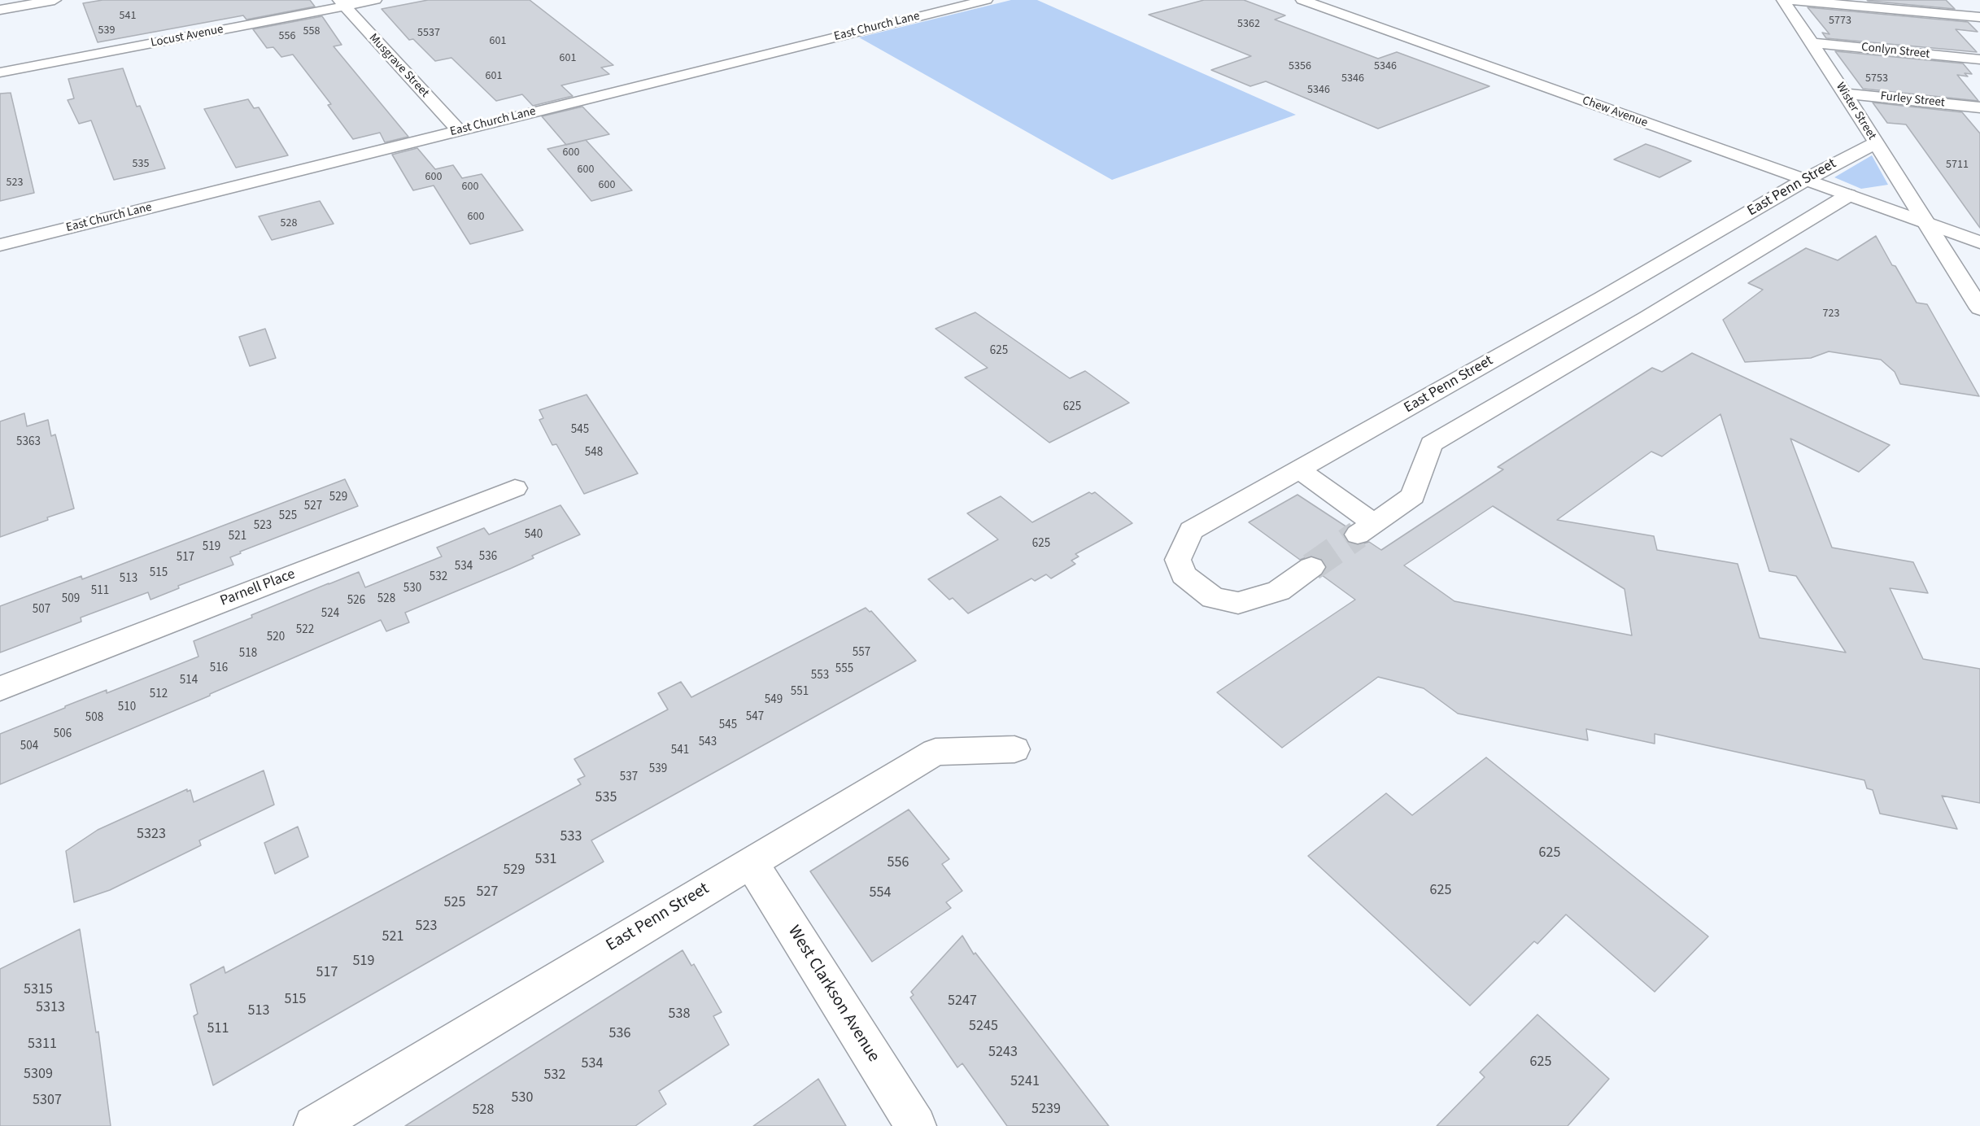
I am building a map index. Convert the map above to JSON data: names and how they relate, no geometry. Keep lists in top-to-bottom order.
{
  "streets": {
    "street": [
      "East Church Lane",
      "Locust Avenue",
      "Conlyn Street",
      "Musgrave Street",
      "Furley Street",
      "Wister Street",
      "Chew Avenue",
      "East Penn Street",
      "Parnell Place",
      "West Clarkson Avenue"
    ]
  },
  "crossings": [
    ["East Church Lane", "Musgrave Street"],
    ["Locust Avenue", "Musgrave Street"],
    ["Conlyn Street", "Wister Street"],
    ["Furley Street", "Wister Street"],
    ["Wister Street", "Chew Avenue"],
    ["Wister Street", "East Penn Street"],
    ["Chew Avenue", "East Penn Street"],
    ["East Penn Street", "West Clarkson Avenue"]
  ],
  "house_numbers": [
    "541",
    "5773",
    "5362",
    "539",
    "558",
    "5537",
    "556",
    "601",
    "601",
    "5356",
    "5346",
    "601",
    "5346",
    "5753",
    "5346",
    "600",
    "535",
    "5711",
    "600",
    "600",
    "523",
    "600",
    "600",
    "600",
    "528",
    "723",
    "625",
    "625",
    "545",
    "5363",
    "548",
    "529",
    "527",
    "525",
    "523",
    "540",
    "521",
    "625",
    "519",
    "536",
    "517",
    "534",
    "515",
    "532",
    "513",
    "530",
    "511",
    "509",
    "528",
    "526",
    "507",
    "524",
    "522",
    "520",
    "557",
    "518",
    "516",
    "555",
    "553",
    "514",
    "551",
    "512",
    "549",
    "510",
    "547",
    "508",
    "545",
    "506",
    "543",
    "504",
    "541",
    "539",
    "537",
    "535",
    "5323",
    "533",
    "625",
    "531",
    "556",
    "529",
    "625",
    "527",
    "554",
    "525",
    "523",
    "521",
    "519",
    "517",
    "5315",
    "515",
    "5247",
    "5313",
    "513",
    "538",
    "5245",
    "511",
    "536",
    "5311",
    "5243",
    "625",
    "534",
    "5309",
    "532",
    "5241",
    "530",
    "5307",
    "5239",
    "528"
  ]
}
